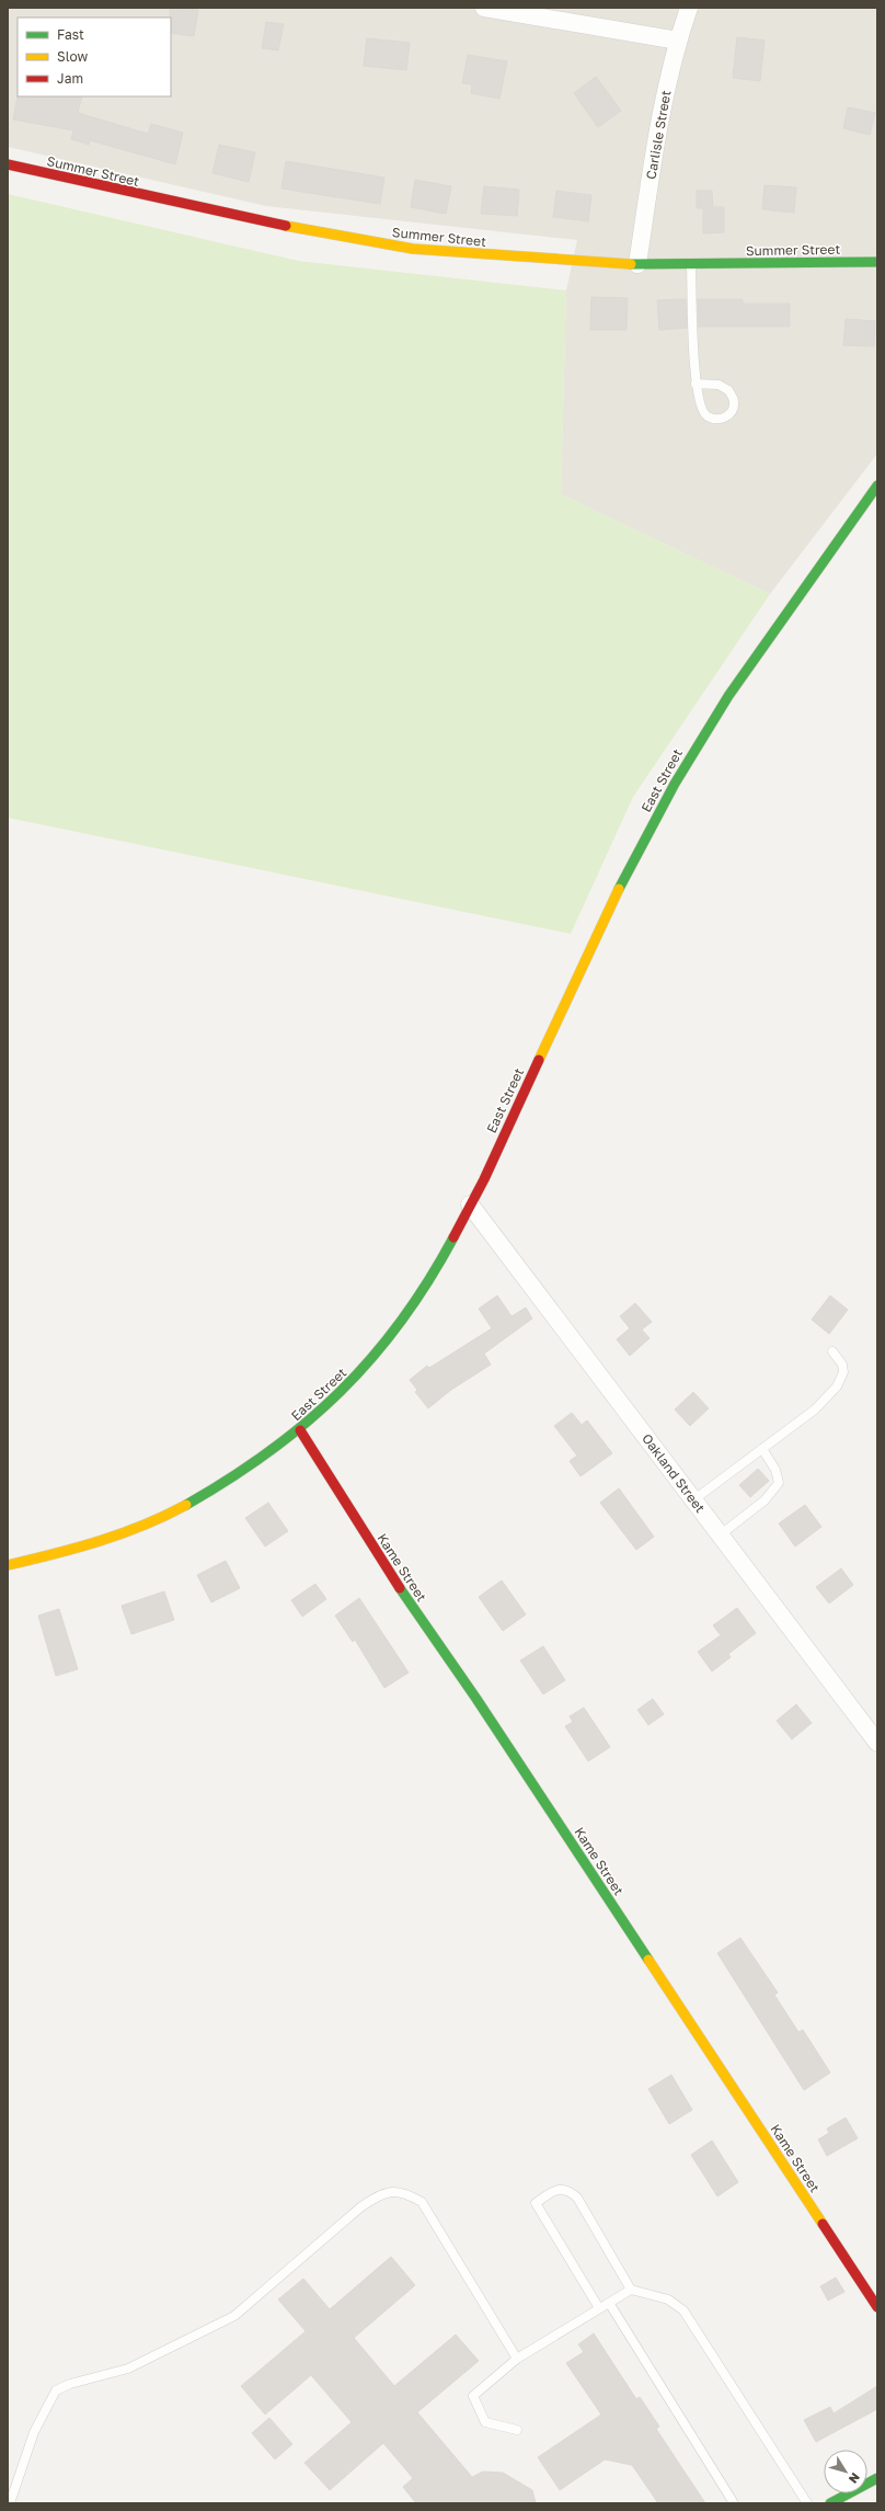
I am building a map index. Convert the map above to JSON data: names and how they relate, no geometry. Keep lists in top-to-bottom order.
{
  "streets": {
    "street": [
      "Carlisle Street",
      "Summer Street",
      "East Street",
      "Oakland Street",
      "Kame Street"
    ]
  },
  "crossings": [
    ["Carlisle Street", "Summer Street"],
    ["East Street", "Oakland Street"],
    ["East Street", "Kame Street"]
  ],
  "legend": ["Fast", "Slow", "Jam"],
  "north": "bottom right"
}
